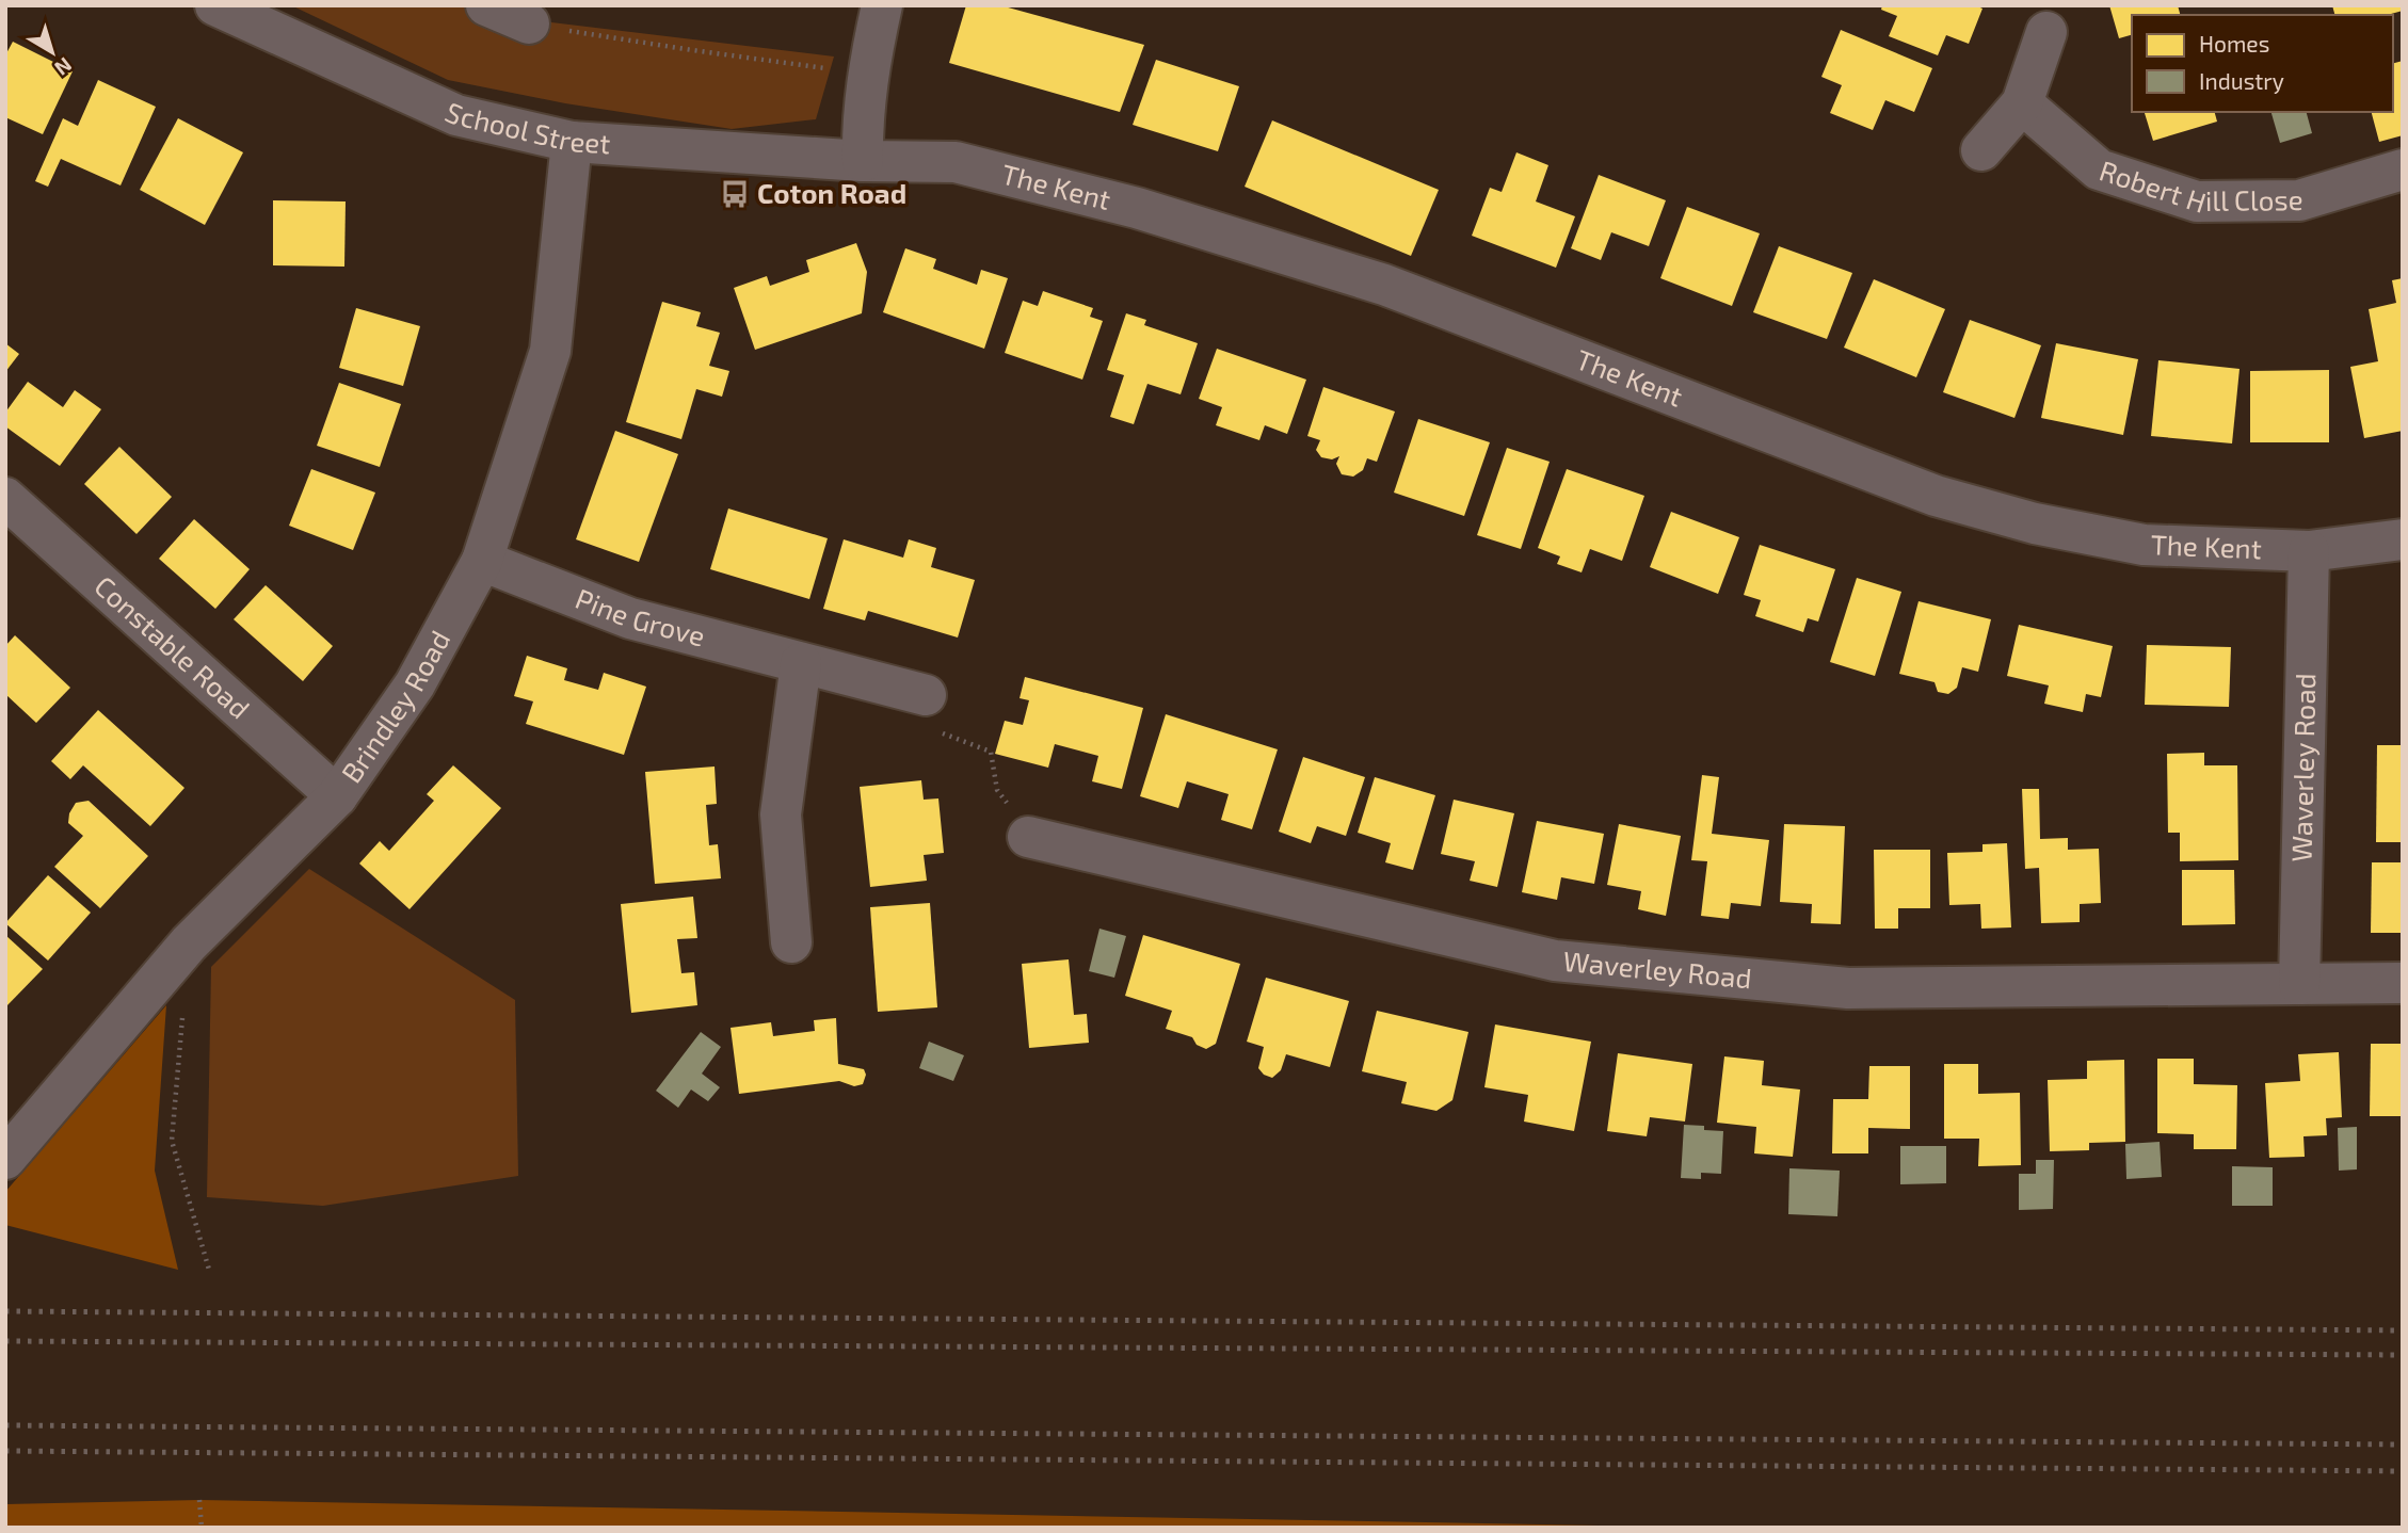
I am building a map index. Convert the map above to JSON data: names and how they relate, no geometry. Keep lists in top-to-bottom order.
{
  "streets": {
    "street": [
      "School Street",
      "Robert Hill Close",
      "The Kent",
      "Pine Grove",
      "Constable Road",
      "Brindley Road",
      "Waverley Road"
    ]
  },
  "crossings": [
    ["School Street", "The Kent"],
    ["School Street", "Brindley Road"],
    ["The Kent", "Waverley Road"],
    ["Pine Grove", "Brindley Road"],
    ["Constable Road", "Brindley Road"]
  ],
  "places": {
    "bus stop": ["Coton Road"]
  },
  "legend": ["Homes", "Industry"],
  "north": "bottom right"
}
